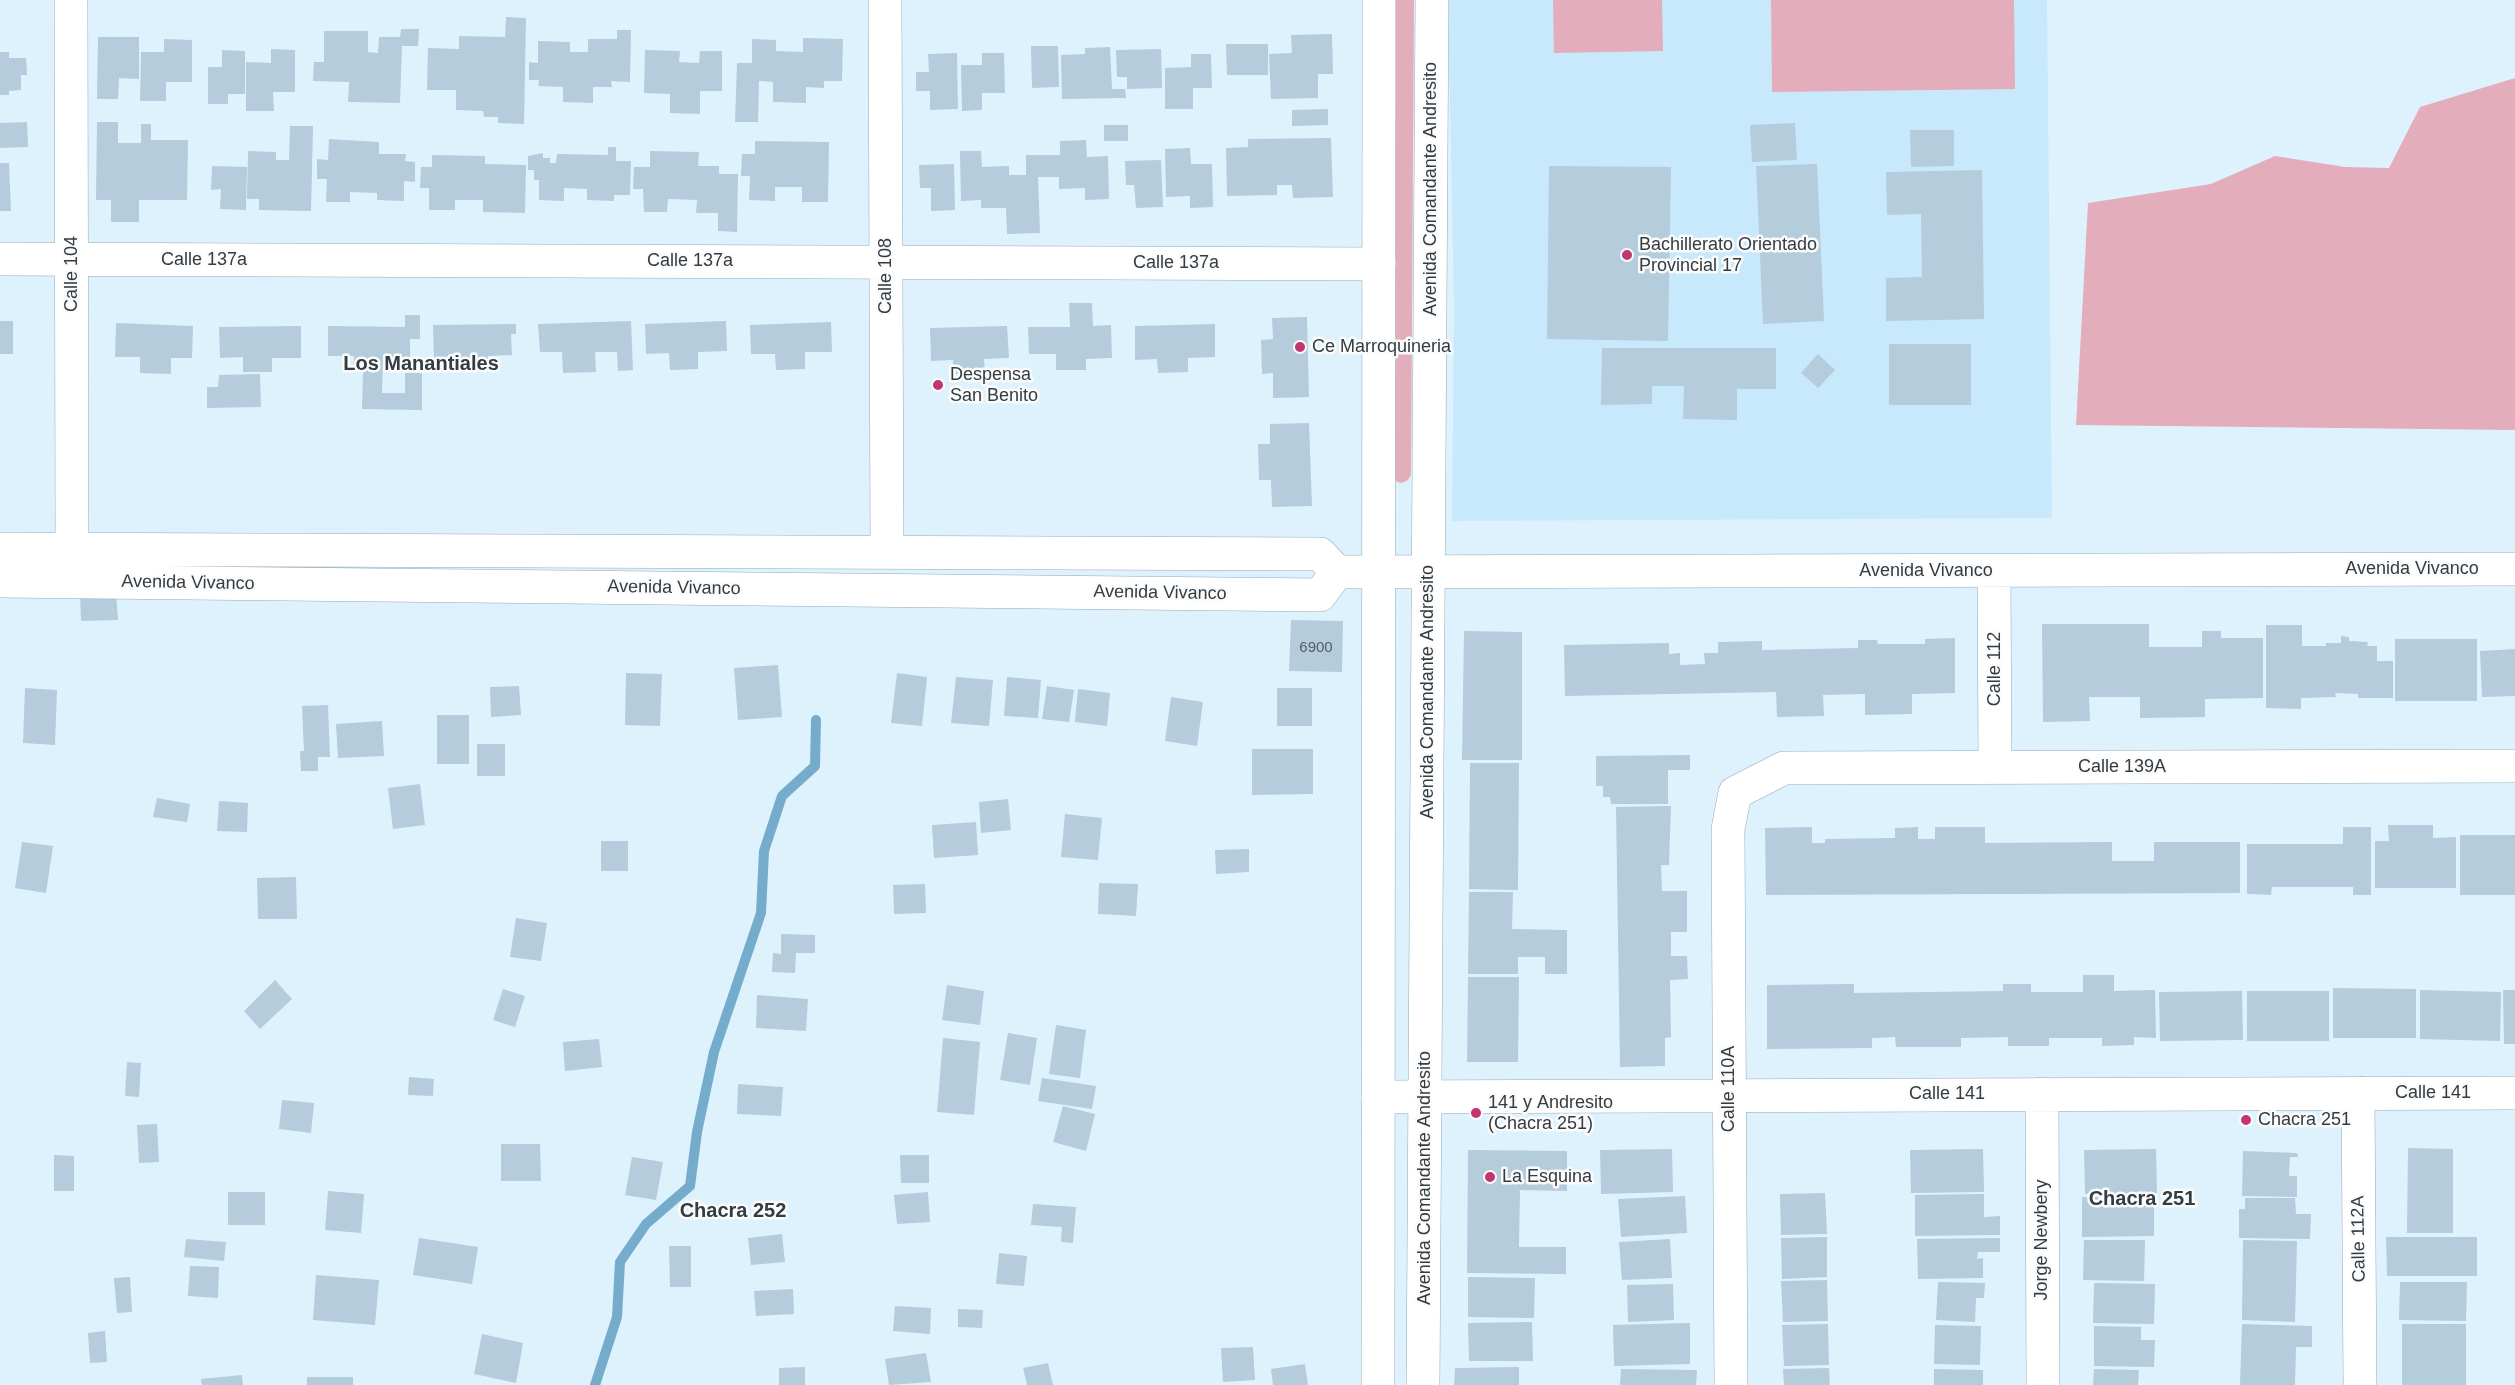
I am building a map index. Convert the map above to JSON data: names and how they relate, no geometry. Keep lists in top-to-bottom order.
{
  "streets": {
    "street": [
      "Avenida Comandante Andresito",
      "Calle 137a",
      "Calle 104",
      "Calle 108",
      "Avenida Vivanco",
      "Calle 112",
      "Calle 139A",
      "Calle 110A",
      "Calle 141",
      "Calle 112A",
      "Jorge Newbery"
    ]
  },
  "crossings": [
    ["Avenida Comandante Andresito", "Avenida Vivanco"],
    ["Avenida Comandante Andresito", "Calle 141"],
    ["Calle 137a", "Calle 104"],
    ["Calle 137a", "Calle 108"],
    ["Calle 104", "Avenida Vivanco"],
    ["Calle 108", "Avenida Vivanco"],
    ["Avenida Vivanco", "Calle 112"],
    ["Calle 112", "Calle 139A"],
    ["Calle 139A", "Calle 110A"],
    ["Calle 110A", "Calle 141"],
    ["Calle 141", "Calle 112A"],
    ["Calle 141", "Jorge Newbery"]
  ],
  "districts": ["Los Manantiales", "Chacra 251", "Chacra 252"],
  "places": [
    "Bachillerato Orientado Provincial 17",
    "Ce Marroquineria",
    "Despensa San Benito",
    "141 y Andresito (Chacra 251)",
    "Chacra 251",
    "La Esquina"
  ],
  "house_numbers": ["6900"]
}
